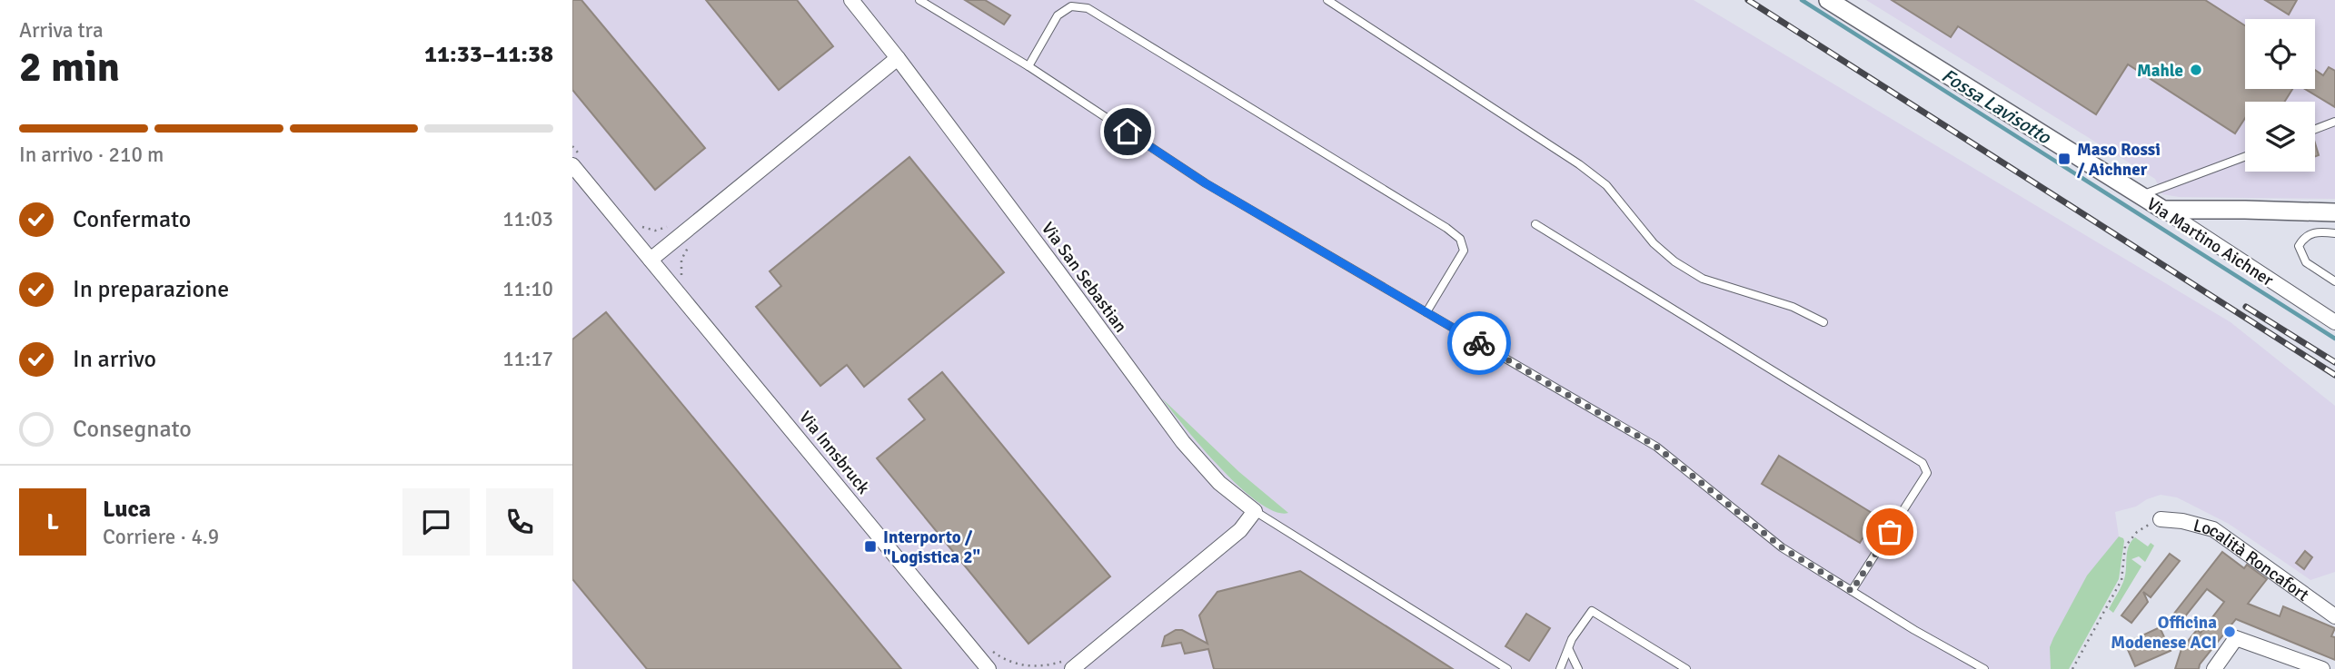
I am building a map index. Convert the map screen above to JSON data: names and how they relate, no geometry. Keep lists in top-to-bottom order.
{
  "streets": {
    "street": [
      "Via Martino Aichner",
      "Via San Sebastian",
      "Via Innsbruck",
      "Località Roncafort"
    ]
  },
  "water": ["Fossa Lavisotto"],
  "places": {
    "other": ["Mahle", "Officina Modenese ACI"],
    "transit": ["Maso Rossi / Aichner", "Interporto / \"Logistica 2\""]
  },
  "page": {
    "heading": ["2 min", "Arriva tra", "11:33–11:38"],
    "panel": ["Luca", "Corriere · 4.9"],
    "bar": "In arrivo · 210 m",
    "list": [
      ["Confermato", "11:03"],
      ["In preparazione", "11:10"],
      ["In arrivo", "11:17"],
      "Consegnato"
    ],
    "round": "L"
  }
}
